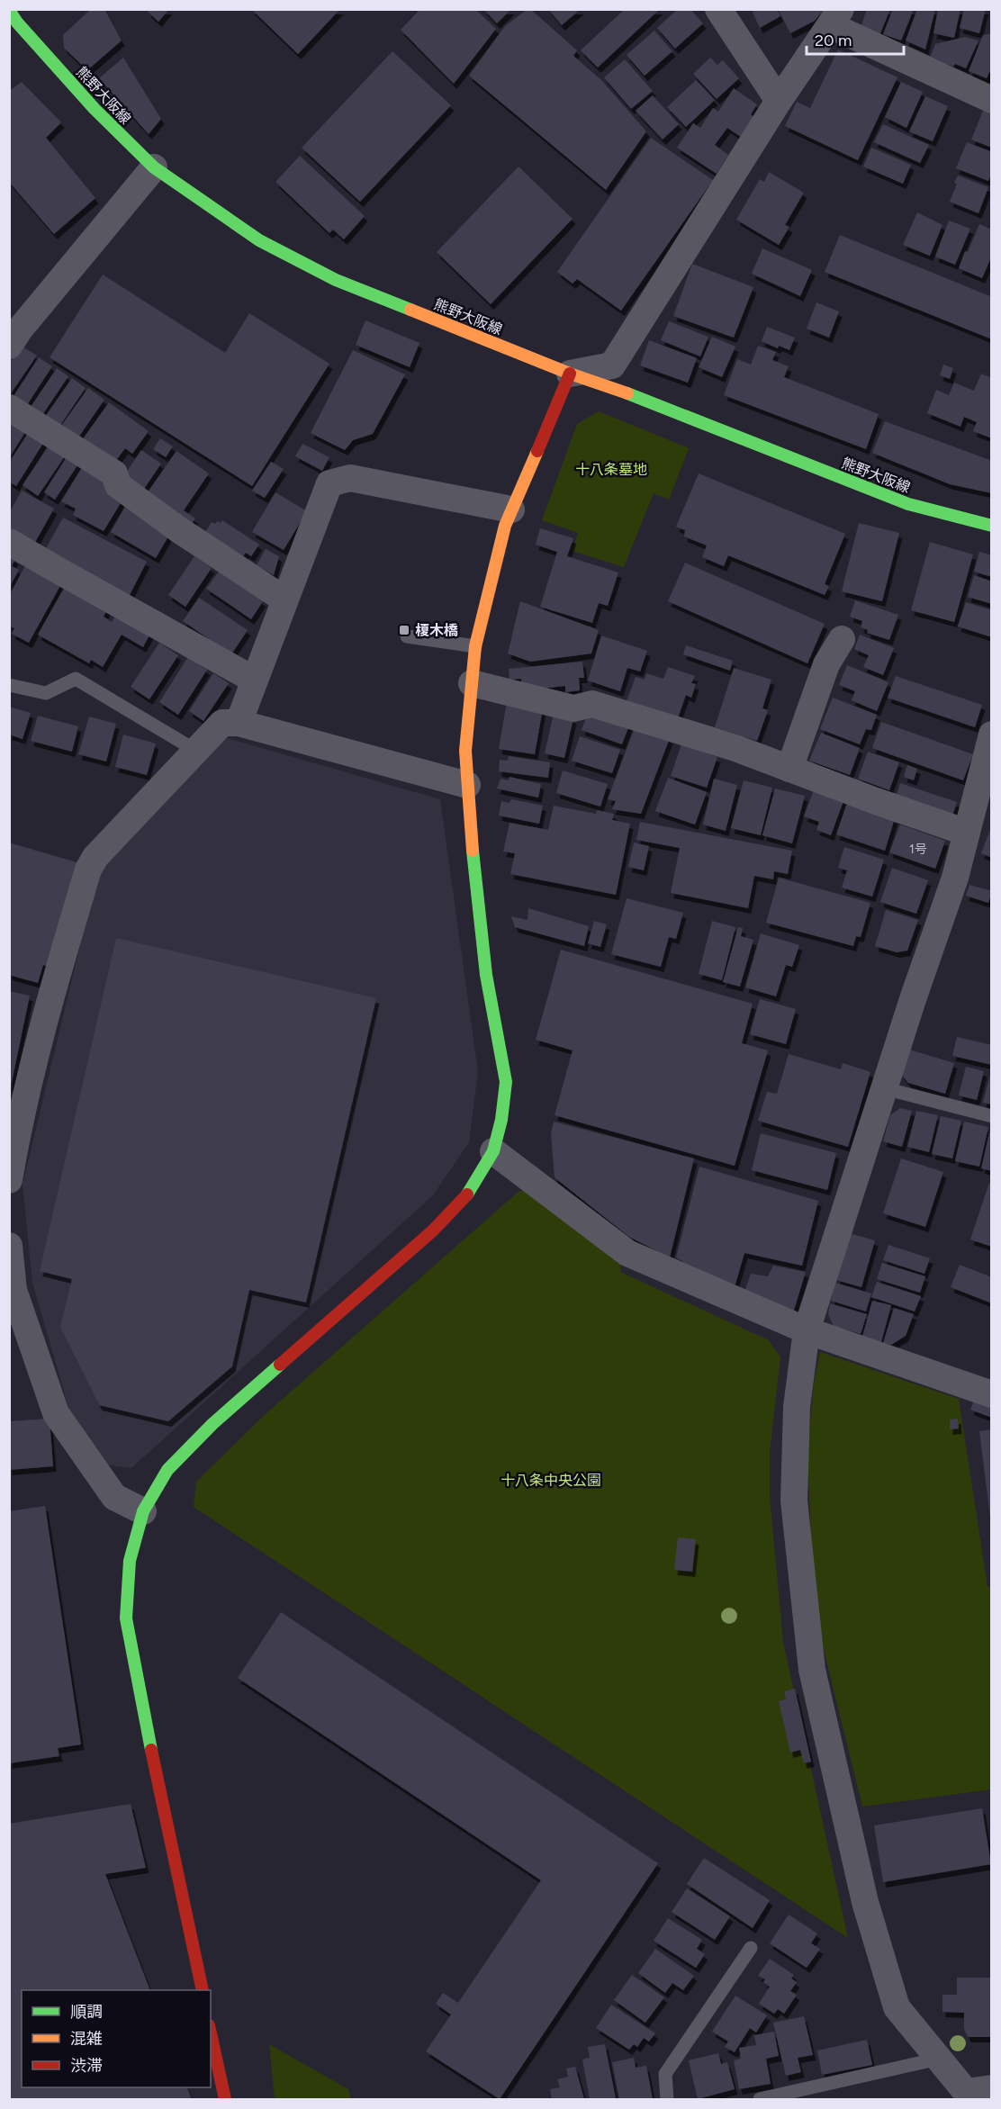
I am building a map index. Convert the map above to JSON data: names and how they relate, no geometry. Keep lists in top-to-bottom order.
{
  "streets": {
    "street": ["熊野大阪線"]
  },
  "parks": ["十八条墓地", "十八条中央公園"],
  "places": {
    "transit": ["榎木橋"]
  },
  "house_numbers": ["1号"],
  "legend": ["順調", "混雑", "渋滞"],
  "scale_bar": "20 m"
}
